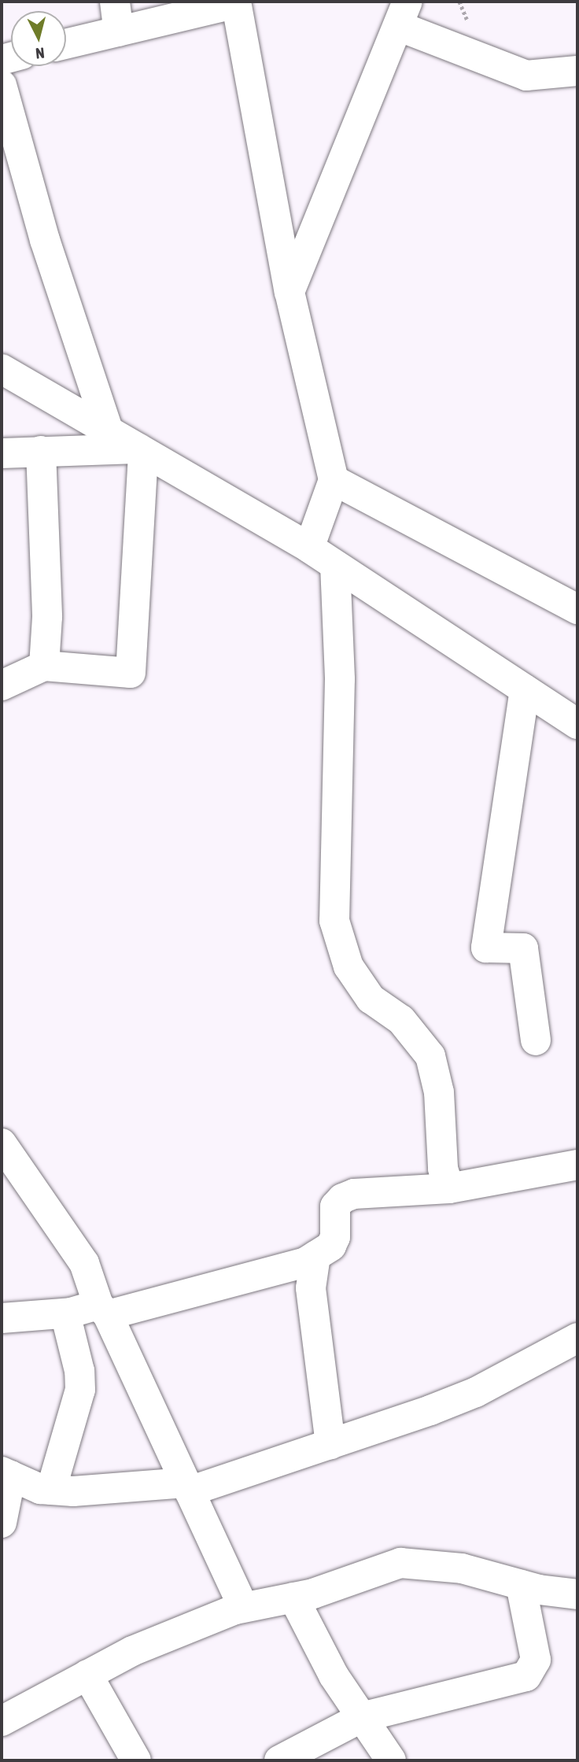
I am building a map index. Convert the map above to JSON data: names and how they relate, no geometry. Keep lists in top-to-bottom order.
{
  "north": "bottom"
}
